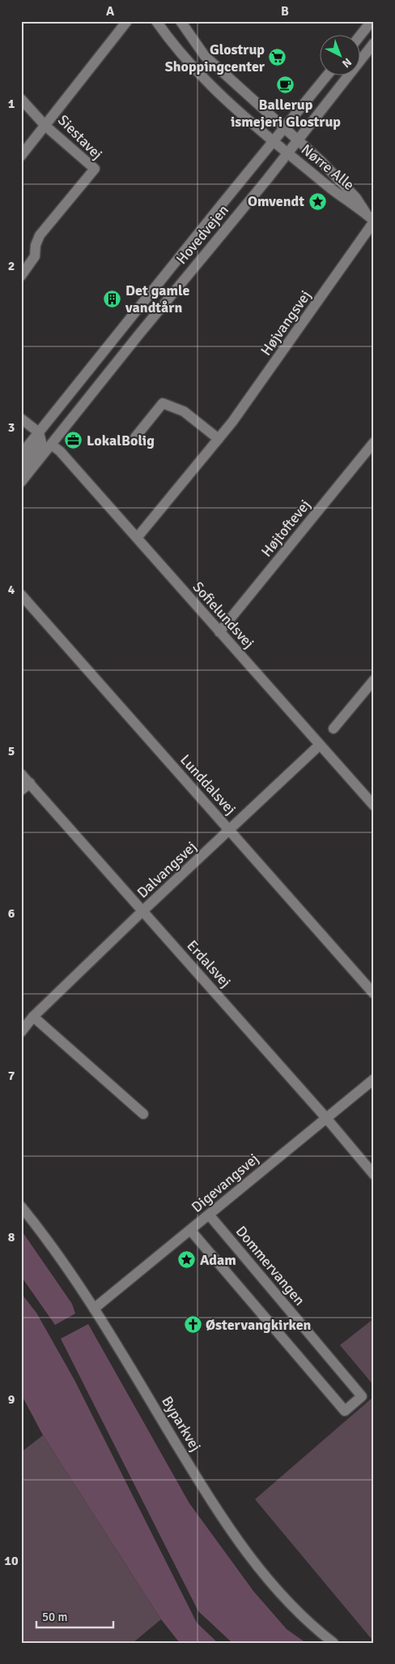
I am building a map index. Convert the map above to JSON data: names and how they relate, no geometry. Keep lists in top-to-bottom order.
{
  "streets": {
    "street": [
      "Siestavej",
      "Nørre Alle",
      "Hovedvejen",
      "Højvangsvej",
      "Højtoftevej",
      "Sofielundsvej",
      "Lunddalsvej",
      "Dalvangsvej",
      "Erdalsvej",
      "Digevangsvej",
      "Dommervangen",
      "Byparkvej"
    ]
  },
  "crossings": [
    ["Nørre Alle", "Hovedvejen"],
    ["Nørre Alle", "Højvangsvej"],
    ["Hovedvejen", "Sofielundsvej"],
    ["Højvangsvej", "Sofielundsvej"],
    ["Højtoftevej", "Sofielundsvej"],
    ["Sofielundsvej", "Dalvangsvej"],
    ["Lunddalsvej", "Dalvangsvej"],
    ["Dalvangsvej", "Erdalsvej"],
    ["Erdalsvej", "Digevangsvej"],
    ["Digevangsvej", "Dommervangen"],
    ["Digevangsvej", "Byparkvej"]
  ],
  "places": {
    "supermarket": ["Glostrup Shoppingcenter"],
    "cafe": ["Ballerup ismejeri Glostrup"],
    "place": ["Omvendt", "Adam"],
    "building": ["Det gamle vandtårn"],
    "office": ["LokalBolig"],
    "church": ["Østervangkirken"]
  },
  "scale_bar": "50 m",
  "north": "bottom right",
  "grid": {
    "columns": ["A", "B"],
    "rows": [
      "1",
      "2",
      "3",
      "4",
      "5",
      "6",
      "7",
      "8",
      "9",
      "10"
    ]
  }
}
